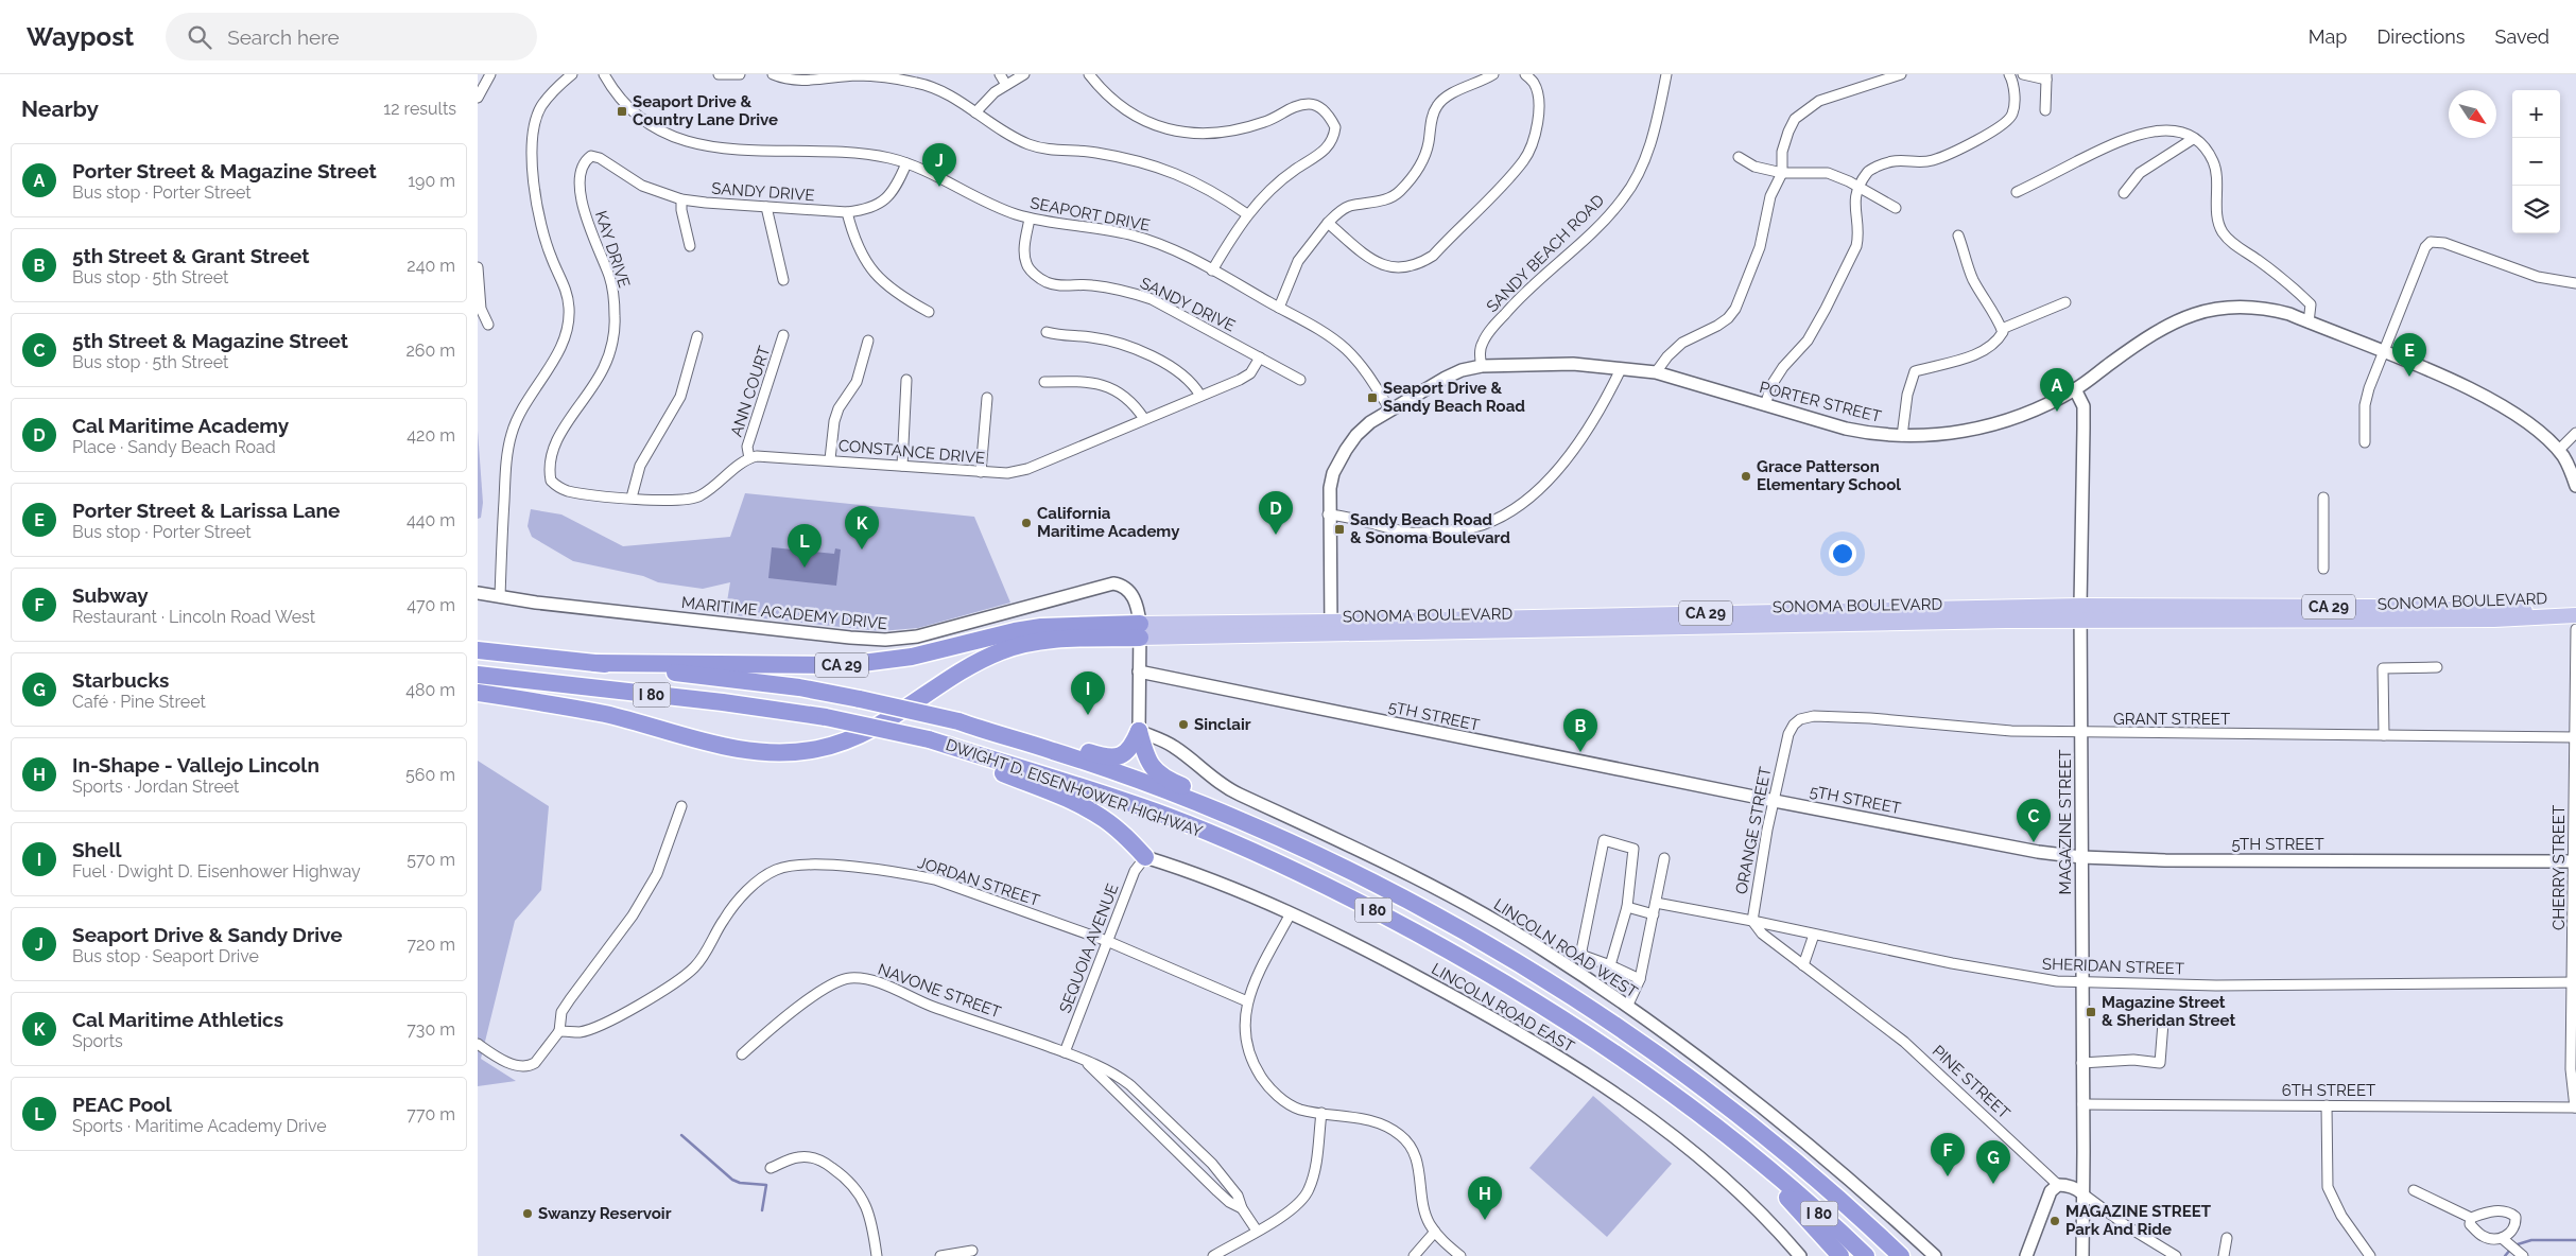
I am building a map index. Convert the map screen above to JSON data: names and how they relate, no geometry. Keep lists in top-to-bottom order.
{
  "streets": {
    "highway": ["CA 29", "I 80", "DWIGHT D. EISENHOWER HIGHWAY"],
    "main road": ["SONOMA BOULEVARD"],
    "street": [
      "SANDY DRIVE",
      "SEAPORT DRIVE",
      "KAY DRIVE",
      "SANDY BEACH ROAD",
      "ANN COURT",
      "PORTER STREET",
      "CONSTANCE DRIVE",
      "MARITIME ACADEMY DRIVE",
      "5TH STREET",
      "GRANT STREET",
      "MAGAZINE STREET",
      "ORANGE STREET",
      "CHERRY STREET",
      "JORDAN STREET",
      "SEQUOIA AVENUE",
      "LINCOLN ROAD WEST",
      "SHERIDAN STREET",
      "NAVONE STREET",
      "LINCOLN ROAD EAST",
      "PINE STREET",
      "6TH STREET"
    ]
  },
  "crossings": [
    ["SANDY DRIVE", "SEAPORT DRIVE"],
    ["SANDY DRIVE", "KAY DRIVE"],
    ["SANDY DRIVE", "CONSTANCE DRIVE"],
    ["SANDY BEACH ROAD", "PORTER STREET"],
    ["ANN COURT", "CONSTANCE DRIVE"],
    ["PORTER STREET", "MAGAZINE STREET"],
    ["SONOMA BOULEVARD", "CA 29"],
    ["SONOMA BOULEVARD", "MARITIME ACADEMY DRIVE"],
    ["SONOMA BOULEVARD", "MAGAZINE STREET"],
    ["CA 29", "MARITIME ACADEMY DRIVE"],
    ["CA 29", "DWIGHT D. EISENHOWER HIGHWAY"],
    ["MARITIME ACADEMY DRIVE", "5TH STREET"],
    ["MARITIME ACADEMY DRIVE", "LINCOLN ROAD WEST"],
    ["5TH STREET", "MAGAZINE STREET"],
    ["5TH STREET", "ORANGE STREET"],
    ["5TH STREET", "CHERRY STREET"],
    ["GRANT STREET", "MAGAZINE STREET"],
    ["GRANT STREET", "ORANGE STREET"],
    ["GRANT STREET", "CHERRY STREET"],
    ["MAGAZINE STREET", "SHERIDAN STREET"],
    ["MAGAZINE STREET", "PINE STREET"],
    ["MAGAZINE STREET", "6TH STREET"],
    ["ORANGE STREET", "SHERIDAN STREET"],
    ["ORANGE STREET", "PINE STREET"],
    ["CHERRY STREET", "SHERIDAN STREET"],
    ["CHERRY STREET", "6TH STREET"],
    ["JORDAN STREET", "SEQUOIA AVENUE"],
    ["SEQUOIA AVENUE", "NAVONE STREET"],
    ["SEQUOIA AVENUE", "LINCOLN ROAD EAST"],
    ["SHERIDAN STREET", "PINE STREET"]
  ],
  "places": {
    "transit": [
      "Seaport Drive & Country Lane Drive",
      "Seaport Drive & Sandy Beach Road",
      "Sandy Beach Road & Sonoma Boulevard",
      "Magazine Street & Sheridan Street"
    ],
    "other": [
      "Grace Patterson Elementary School",
      "California Maritime Academy",
      "Sinclair",
      "Swanzy Reservoir",
      "MAGAZINE STREET Park And Ride"
    ]
  },
  "north": "bottom right",
  "page": {
    "header": "Waypost",
    "search": "Search here",
    "nav": ["Map", "Directions", "Saved"],
    "heading": ["Nearby", "12 results"],
    "map_buttons": ["+", "−"],
    "list": [
      {
        "mark": "A",
        "name": "Porter Street & Magazine Street",
        "note": "Bus stop · Porter Street",
        "value": "190 m"
      },
      {
        "mark": "B",
        "name": "5th Street & Grant Street",
        "note": "Bus stop · 5th Street",
        "value": "240 m"
      },
      {
        "mark": "C",
        "name": "5th Street & Magazine Street",
        "note": "Bus stop · 5th Street",
        "value": "260 m"
      },
      {
        "mark": "D",
        "name": "Cal Maritime Academy",
        "note": "Place · Sandy Beach Road",
        "value": "420 m"
      },
      {
        "mark": "E",
        "name": "Porter Street & Larissa Lane",
        "note": "Bus stop · Porter Street",
        "value": "440 m"
      },
      {
        "mark": "F",
        "name": "Subway",
        "note": "Restaurant · Lincoln Road West",
        "value": "470 m"
      },
      {
        "mark": "G",
        "name": "Starbucks",
        "note": "Café · Pine Street",
        "value": "480 m"
      },
      {
        "mark": "H",
        "name": "In-Shape - Vallejo Lincoln",
        "note": "Sports · Jordan Street",
        "value": "560 m"
      },
      {
        "mark": "I",
        "name": "Shell",
        "note": "Fuel · Dwight D. Eisenhower Highway",
        "value": "570 m"
      },
      {
        "mark": "J",
        "name": "Seaport Drive & Sandy Drive",
        "note": "Bus stop · Seaport Drive",
        "value": "720 m"
      },
      {
        "mark": "K",
        "name": "Cal Maritime Athletics",
        "note": "Sports",
        "value": "730 m"
      },
      {
        "mark": "L",
        "name": "PEAC Pool",
        "note": "Sports · Maritime Academy Drive",
        "value": "770 m"
      }
    ],
    "pins": [
      "J",
      "E",
      "A",
      "D",
      "K",
      "L",
      "I",
      "B",
      "C",
      "F",
      "G",
      "H"
    ]
  }
}
